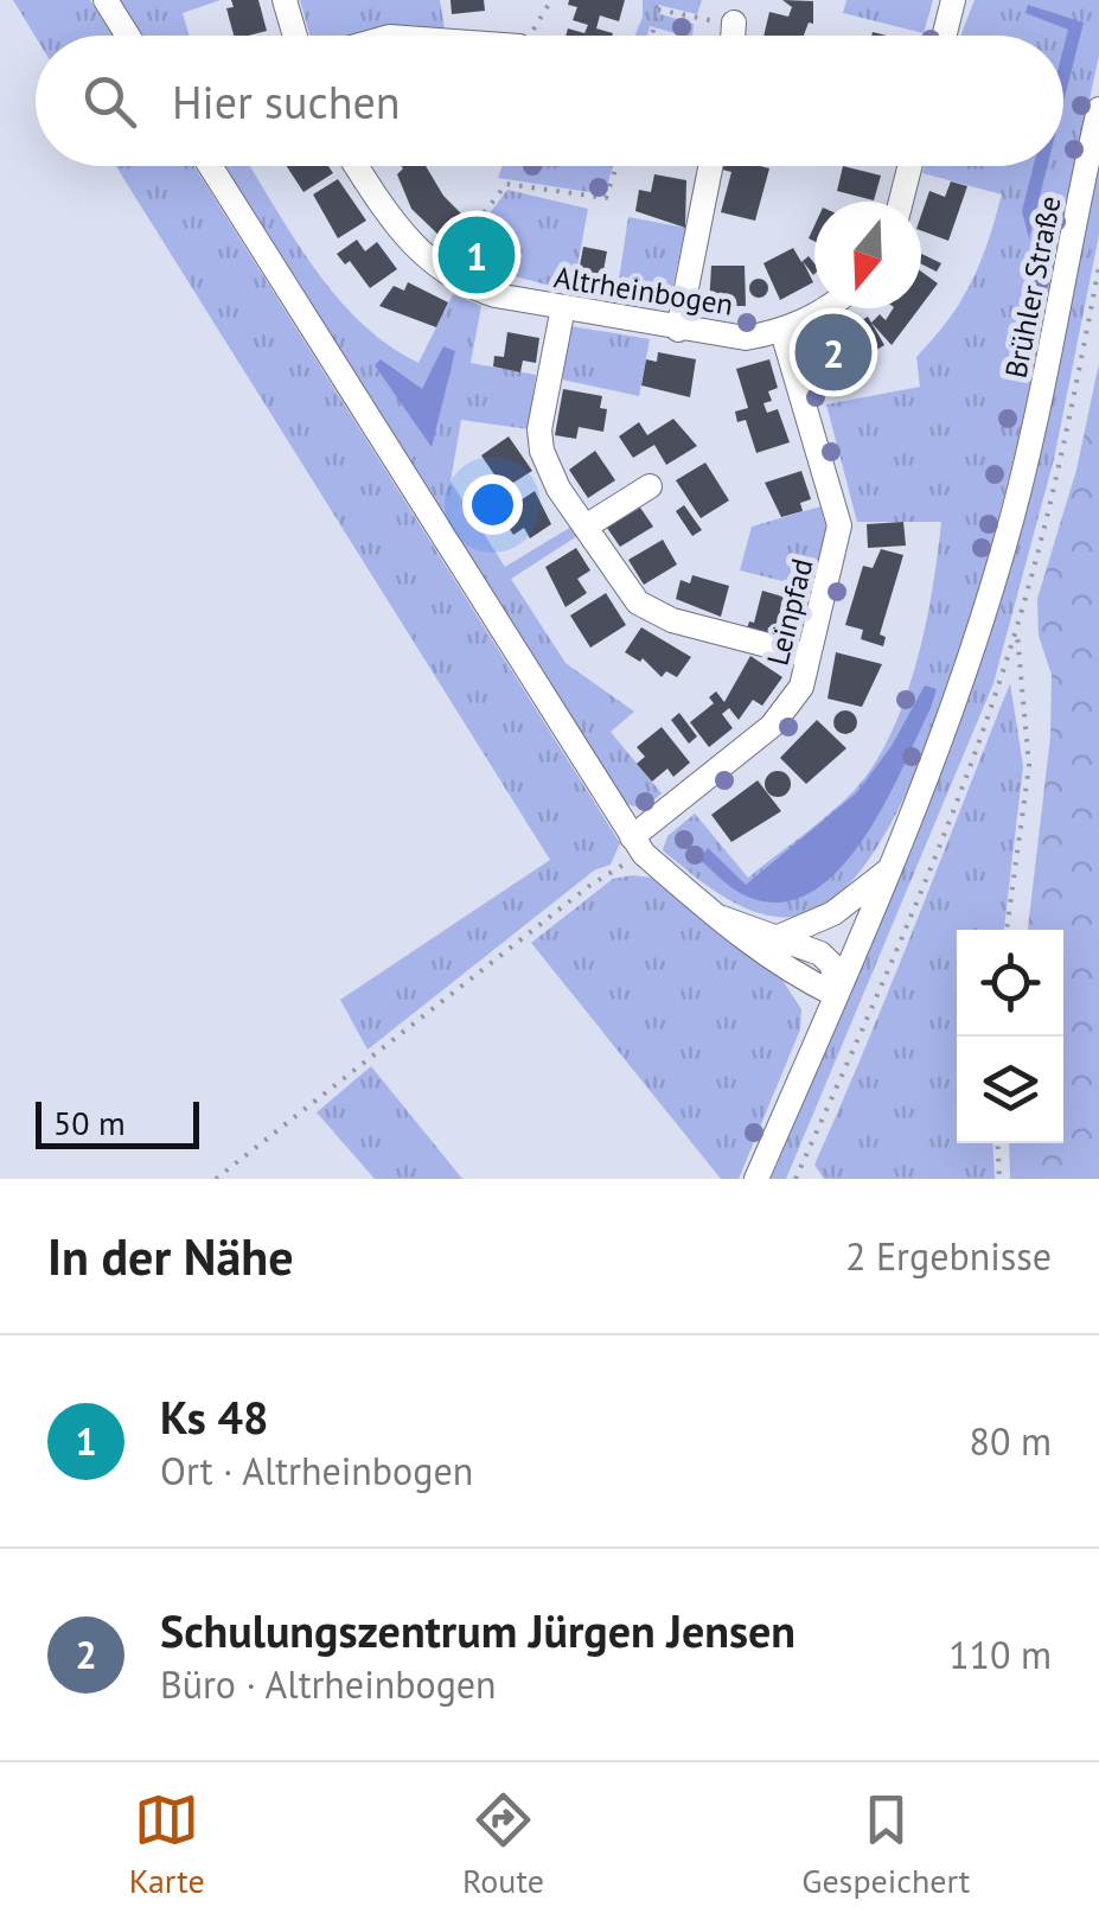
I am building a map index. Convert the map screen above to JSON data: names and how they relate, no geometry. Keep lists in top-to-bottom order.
{
  "streets": {
    "street": ["Brühler Straße", "Altrheinbogen", "Leinpfad"]
  },
  "crossings": [
    ["Altrheinbogen", "Leinpfad"]
  ],
  "scale_bar": "50 m",
  "north": "bottom",
  "page": {
    "search": "Hier suchen",
    "pins": ["1", "2"],
    "scale": "50 m",
    "heading": ["In der Nähe", "2 Ergebnisse"],
    "list": [
      {
        "mark": "1",
        "name": "Ks 48",
        "note": "Ort · Altrheinbogen",
        "value": "80 m"
      },
      {
        "mark": "2",
        "name": "Schulungszentrum Jürgen Jensen",
        "note": "Büro · Altrheinbogen",
        "value": "110 m"
      }
    ],
    "nav": ["Karte", "Route", "Gespeichert"]
  }
}
